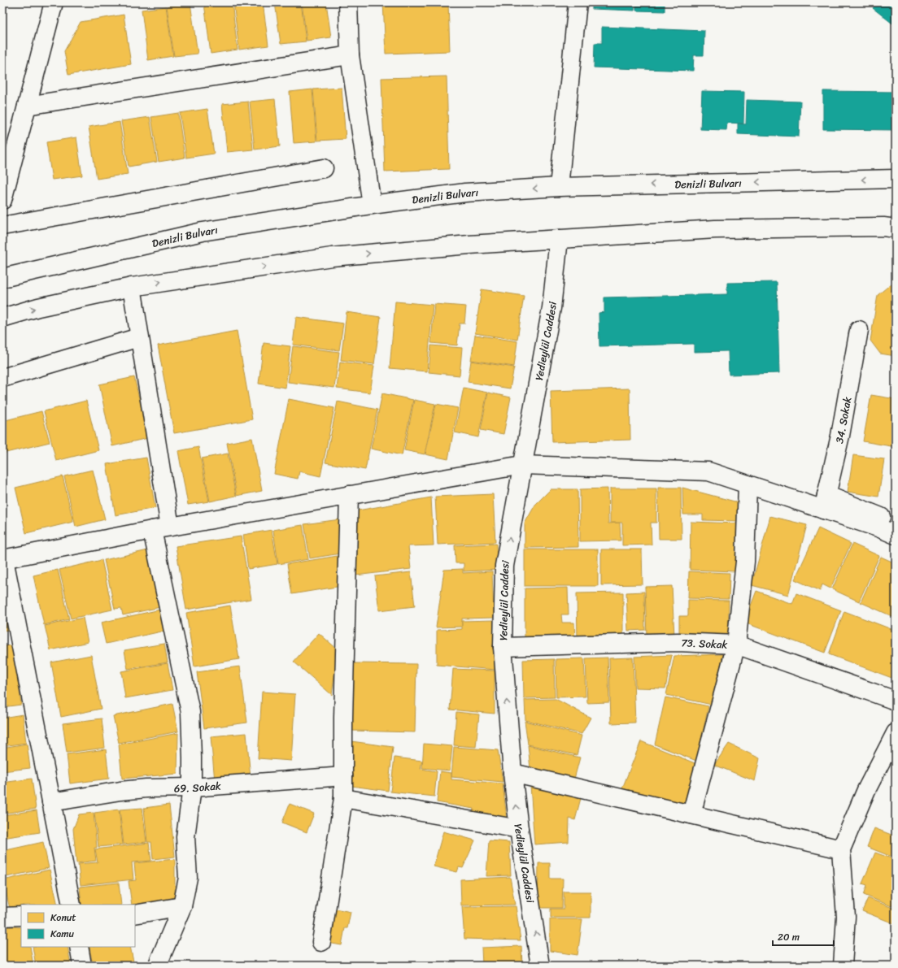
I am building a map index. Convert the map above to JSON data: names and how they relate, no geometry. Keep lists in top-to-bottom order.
{
  "streets": {
    "main road": [
      "Denizli Bulvarı",
      "Yedieylül Caddesi",
      "34. Sokak",
      "73. Sokak",
      "69. Sokak"
    ]
  },
  "crossings": [
    ["Yedieylül Caddesi", "73. Sokak"]
  ],
  "one_way": ["Yedieylül Caddesi"],
  "legend": ["Konut", "Kamu"],
  "scale_bar": "20 m"
}
